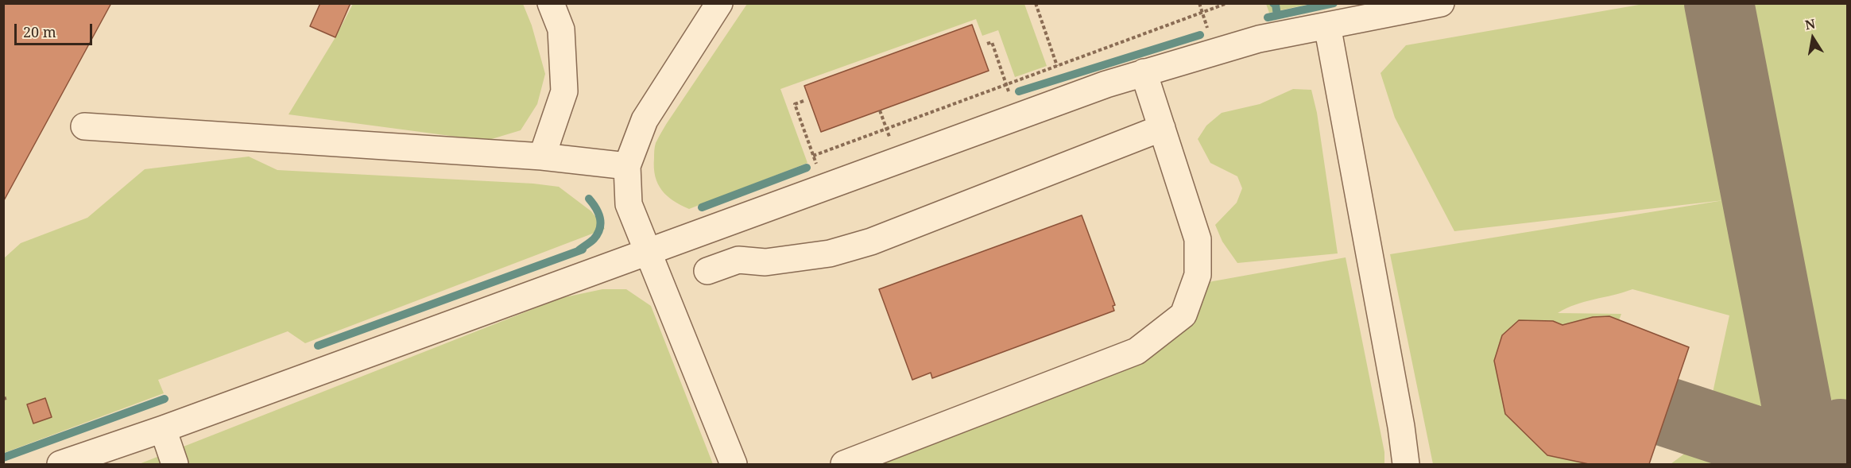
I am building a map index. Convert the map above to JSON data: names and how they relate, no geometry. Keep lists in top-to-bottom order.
{
  "scale_bar": "20 m",
  "north": "top"
}
